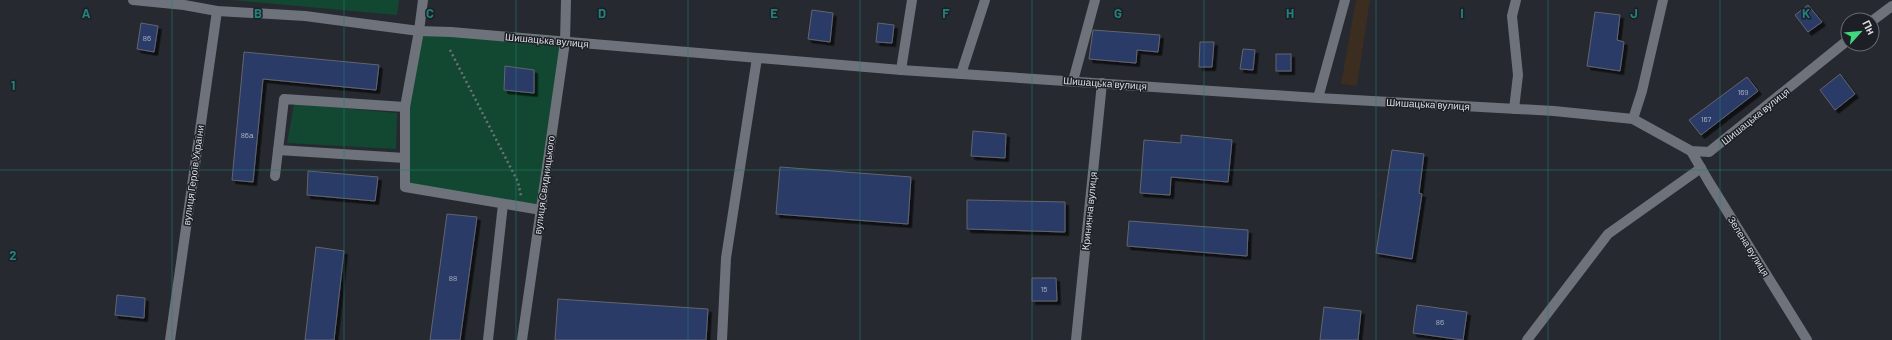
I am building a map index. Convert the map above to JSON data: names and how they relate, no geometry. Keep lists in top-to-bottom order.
{
  "streets": {
    "street": [
      "Шишацька вулиця",
      "вулиця Героїв України",
      "вулиця Свидницького",
      "Кринична вулиця",
      "Зелена вулиця"
    ]
  },
  "crossings": [
    ["Шишацька вулиця", "вулиця Героїв України"],
    ["Шишацька вулиця", "вулиця Свидницького"],
    ["Шишацька вулиця", "Кринична вулиця"],
    ["Шишацька вулиця", "Зелена вулиця"]
  ],
  "house_numbers": [
    "86",
    "169",
    "167",
    "86а",
    "88",
    "15",
    "86"
  ],
  "north": "top right",
  "grid": {
    "columns": [
      "A",
      "B",
      "C",
      "D",
      "E",
      "F",
      "G",
      "H",
      "I",
      "J",
      "K"
    ],
    "rows": ["1", "2"]
  }
}
